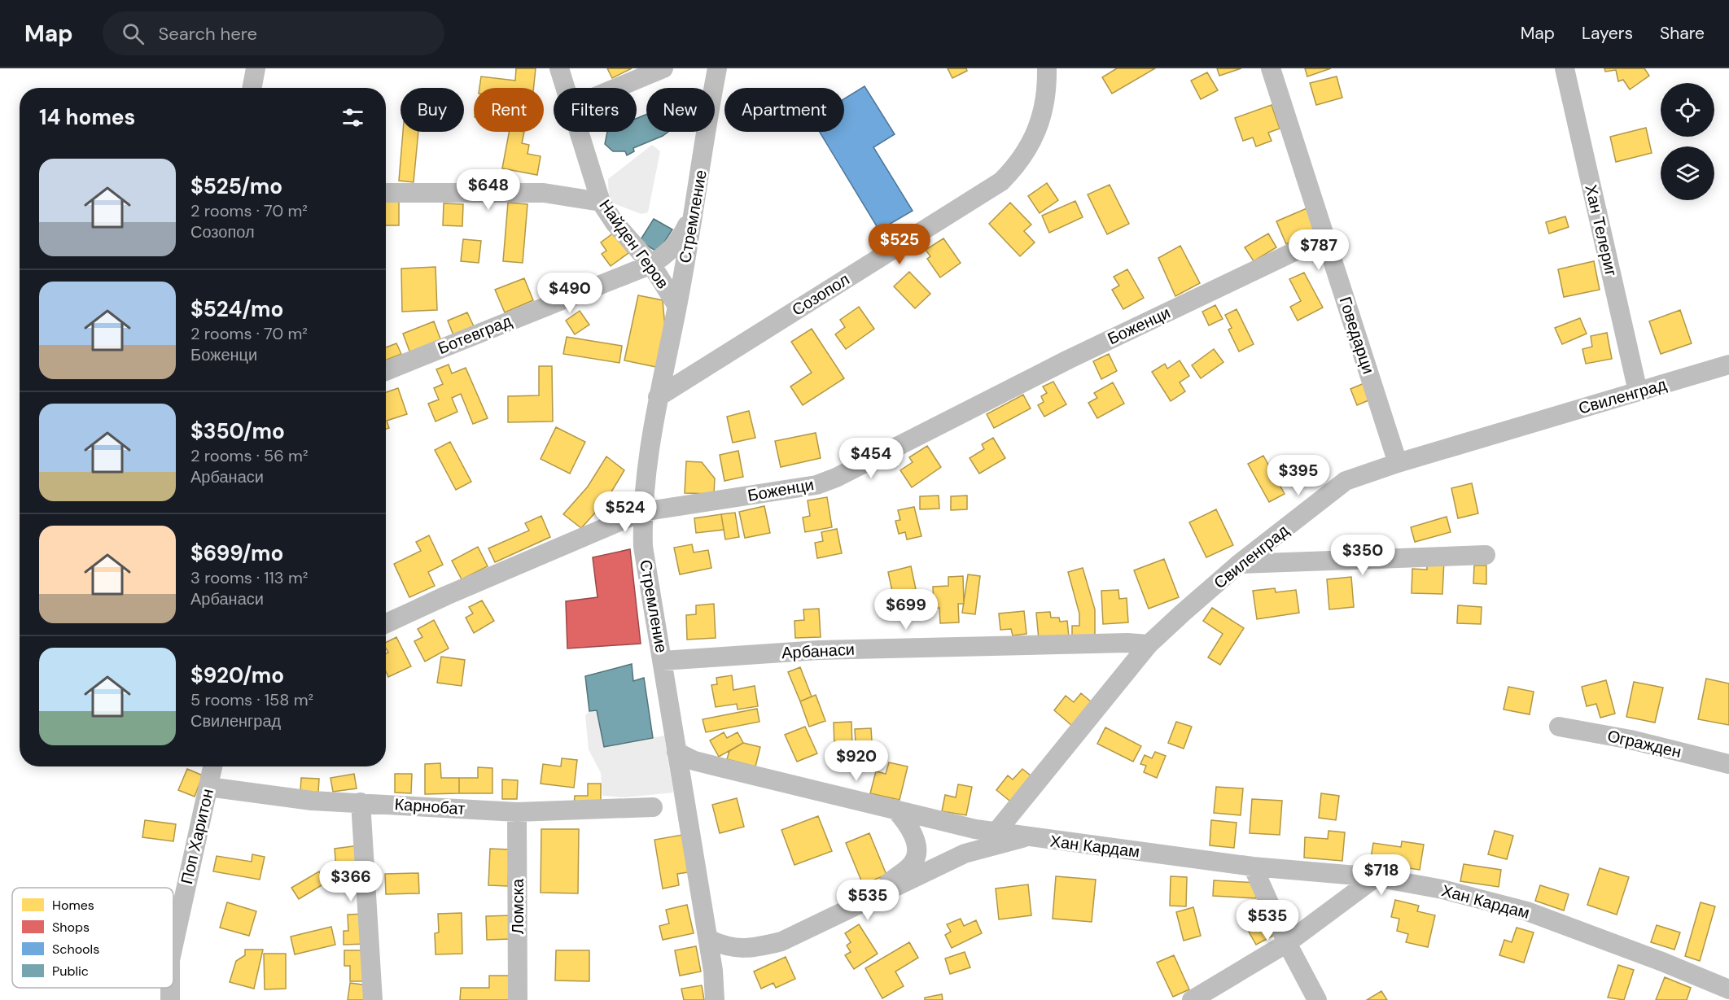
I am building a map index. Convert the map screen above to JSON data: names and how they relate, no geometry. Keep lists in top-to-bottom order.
{
  "streets": {
    "street": [
      "Стремление",
      "Хан Телериг",
      "Найден Геров",
      "Созопол",
      "Боженци",
      "Ботевград",
      "Говедарци",
      "Свиленград",
      "Арбанаси",
      "Огражден",
      "Карнобат",
      "Поп Харитон",
      "Хан Кардам",
      "Ломска"
    ]
  },
  "crossings": [
    ["Стремление", "Найден Геров"],
    ["Стремление", "Созопол"],
    ["Стремление", "Боженци"],
    ["Стремление", "Ботевград"],
    ["Стремление", "Арбанаси"],
    ["Стремление", "Хан Кардам"],
    ["Хан Телериг", "Свиленград"],
    ["Найден Геров", "Ботевград"],
    ["Боженци", "Говедарци"],
    ["Говедарци", "Свиленград"],
    ["Свиленград", "Арбанаси"],
    ["Свиленград", "Хан Кардам"],
    ["Карнобат", "Поп Харитон"],
    ["Карнобат", "Ломска"]
  ],
  "legend": [
    "Homes",
    "Shops",
    "Schools",
    "Public"
  ],
  "page": {
    "header": "Map",
    "search": "Search here",
    "nav": ["Map", "Layers", "Share"],
    "chip": [
      "Buy",
      "Rent",
      "Filters",
      "New",
      "Apartment"
    ],
    "heading": "14 homes",
    "list": [
      {
        "name": "$525/mo",
        "note": "2 rooms · 70 m² · Созопол"
      },
      {
        "name": "$524/mo",
        "note": "2 rooms · 70 m² · Боженци"
      },
      {
        "name": "$350/mo",
        "note": "2 rooms · 56 m² · Арбанаси"
      },
      {
        "name": "$699/mo",
        "note": "3 rooms · 113 m² · Арбанаси"
      },
      {
        "name": "$920/mo",
        "note": "5 rooms · 158 m² · Свиленград"
      }
    ],
    "price": [
      "$648",
      "$525",
      "$787",
      "$490",
      "$454",
      "$395",
      "$524",
      "$350",
      "$699",
      "$920",
      "$718",
      "$366",
      "$535",
      "$535"
    ]
  }
}
